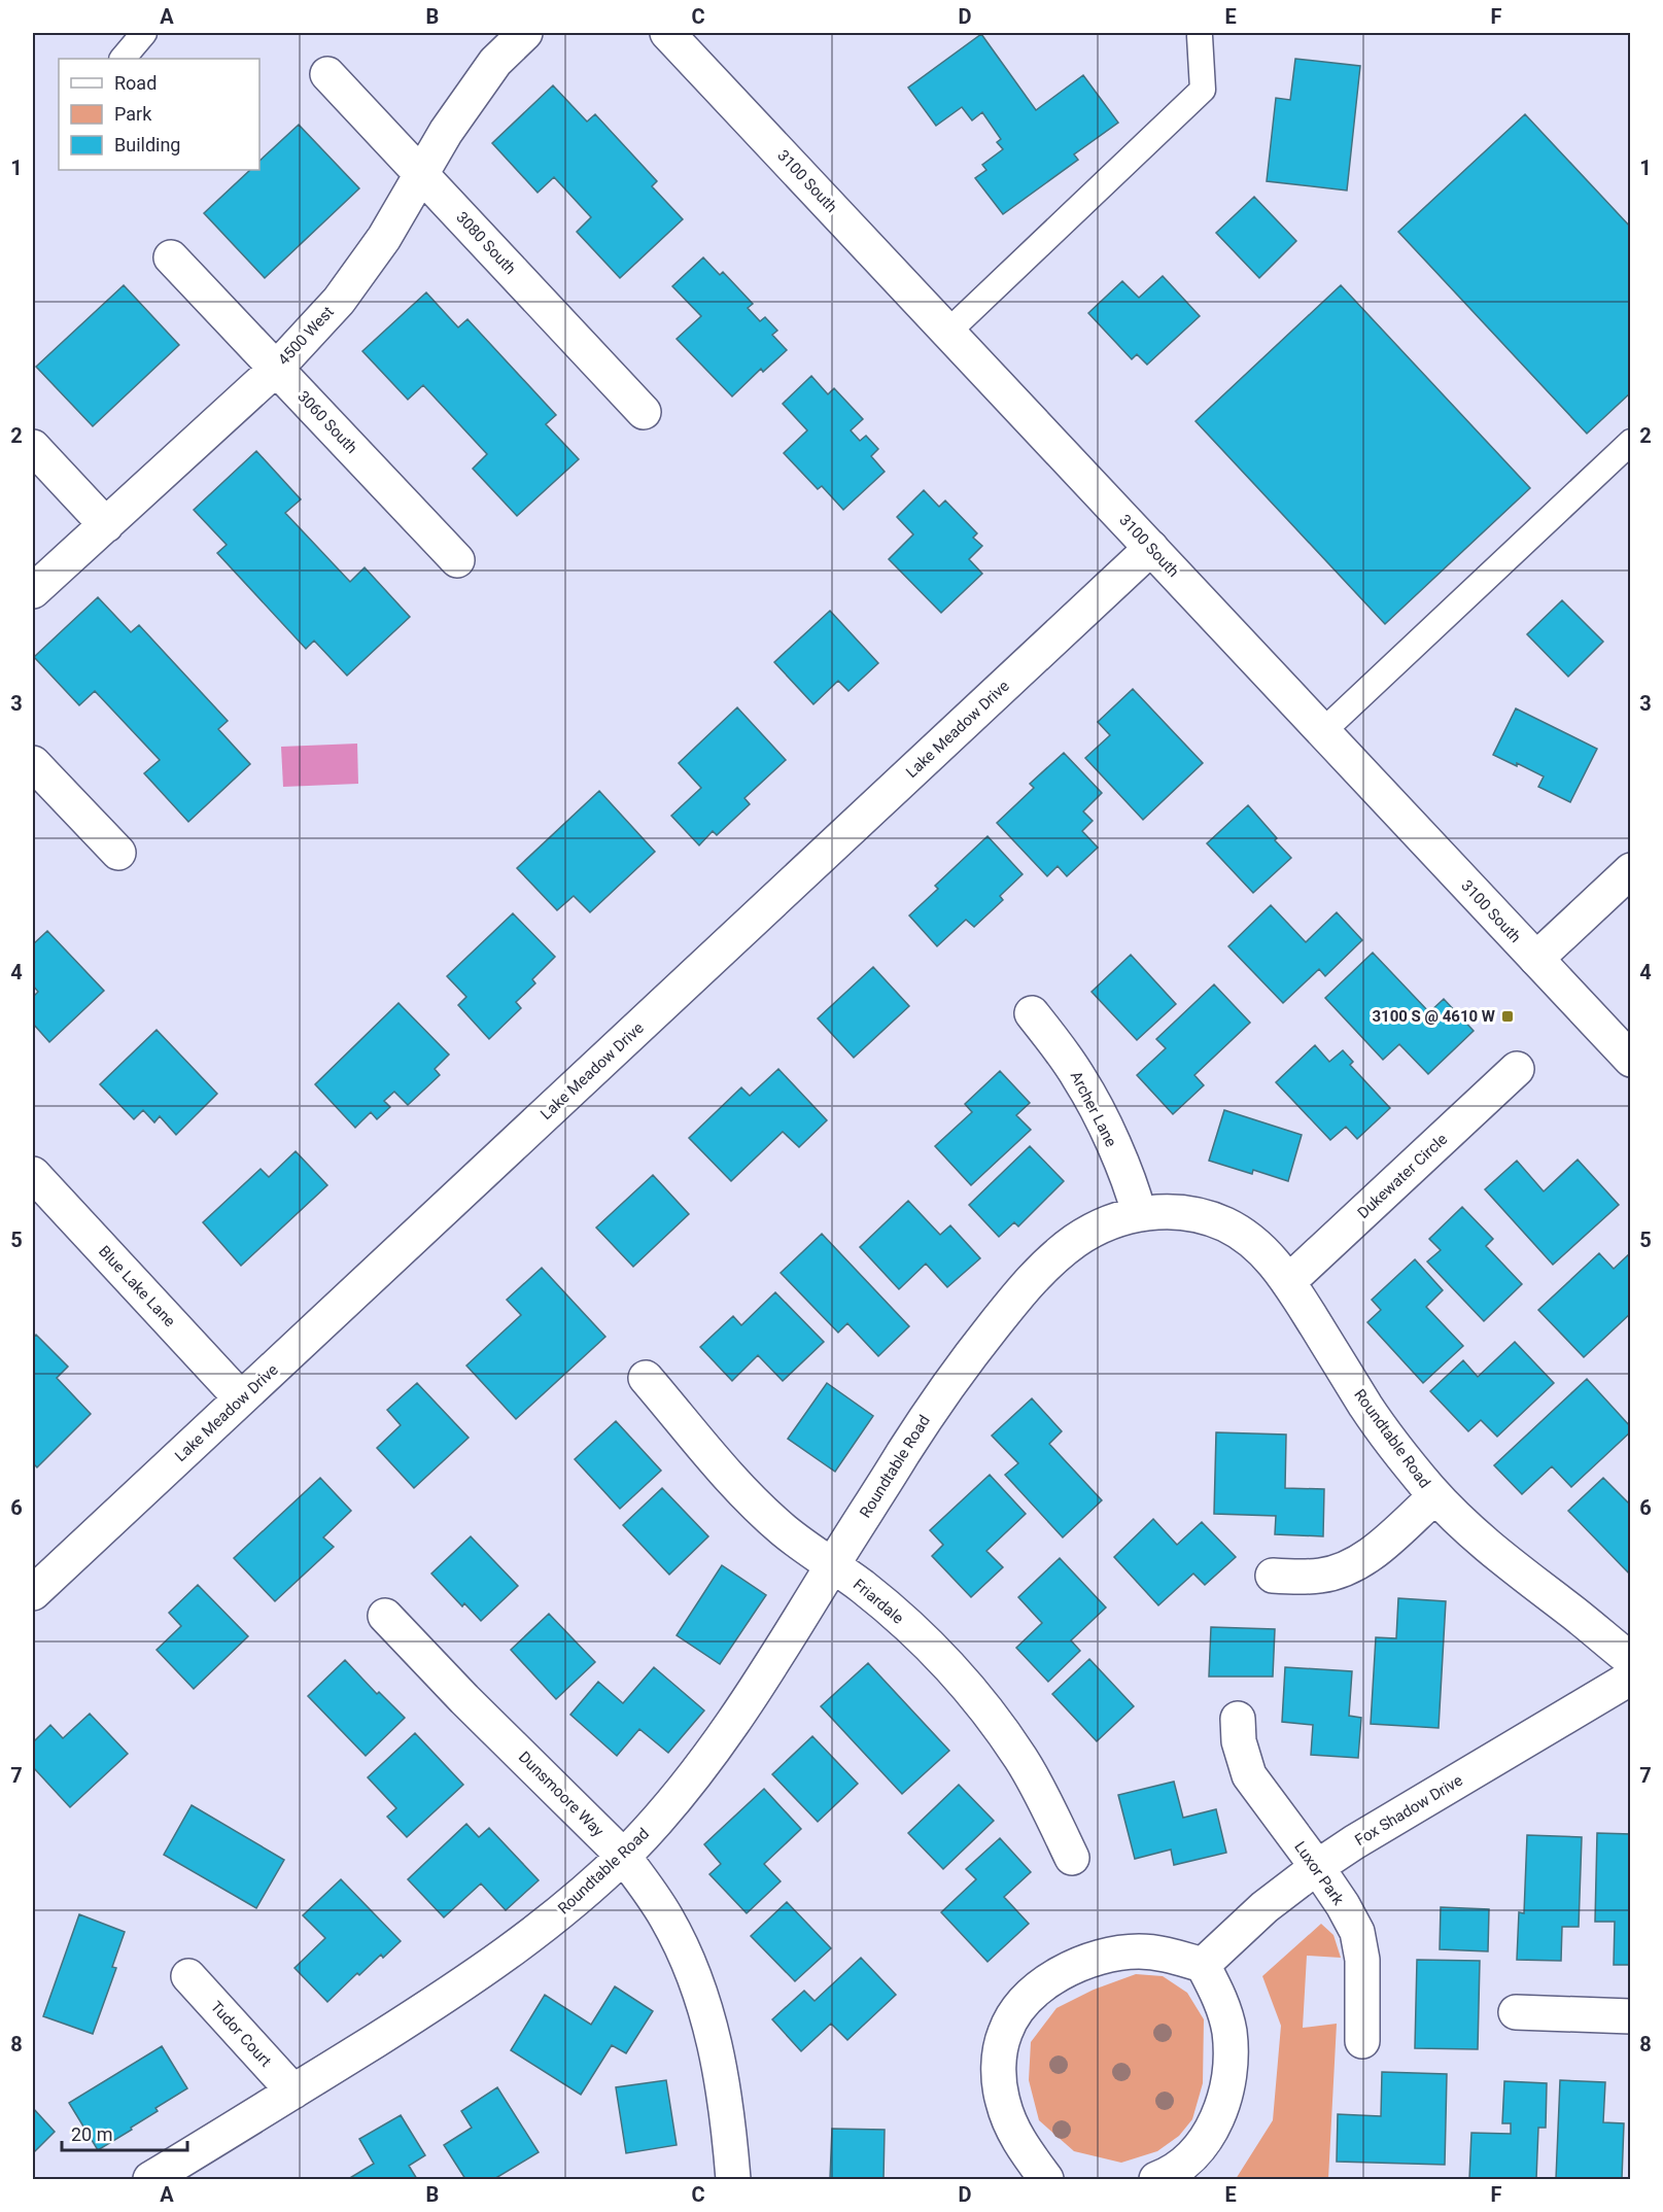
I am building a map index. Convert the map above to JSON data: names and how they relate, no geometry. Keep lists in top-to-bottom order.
{
  "streets": {
    "street": [
      "3100 South",
      "3080 South",
      "4500 West",
      "3060 South",
      "Lake Meadow Drive",
      "Archer Lane",
      "Dukewater Circle",
      "Blue Lake Lane",
      "Roundtable Road",
      "Friardale",
      "Dunsmoore Way",
      "Fox Shadow Drive",
      "Luxor Park",
      "Tudor Court"
    ]
  },
  "crossings": [
    ["3100 South", "Lake Meadow Drive"],
    ["3080 South", "4500 West"],
    ["4500 West", "3060 South"],
    ["Lake Meadow Drive", "Blue Lake Lane"],
    ["Archer Lane", "Roundtable Road"],
    ["Dukewater Circle", "Roundtable Road"],
    ["Roundtable Road", "Friardale"],
    ["Roundtable Road", "Dunsmoore Way"],
    ["Roundtable Road", "Tudor Court"],
    ["Fox Shadow Drive", "Luxor Park"]
  ],
  "places": {
    "transit": ["3100 S @ 4610 W"]
  },
  "legend": ["Road", "Park", "Building"],
  "scale_bar": "20 m",
  "grid": {
    "columns": [
      "A",
      "B",
      "C",
      "D",
      "E",
      "F"
    ],
    "rows": [
      "1",
      "2",
      "3",
      "4",
      "5",
      "6",
      "7",
      "8"
    ]
  }
}
